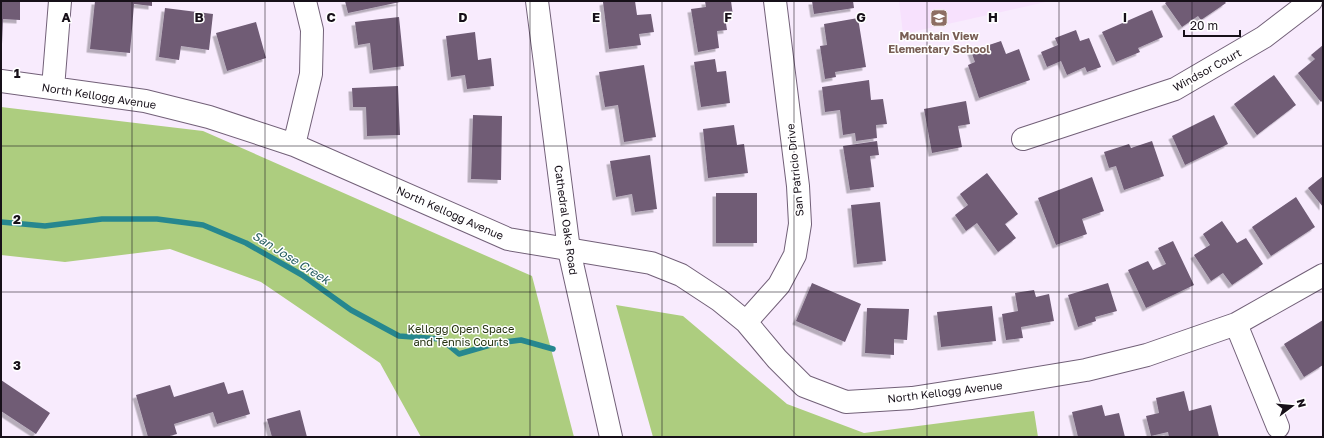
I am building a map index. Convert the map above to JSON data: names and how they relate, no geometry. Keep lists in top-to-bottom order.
{
  "streets": {
    "street": [
      "Windsor Court",
      "North Kellogg Avenue",
      "San Patricio Drive",
      "Cathedral Oaks Road"
    ]
  },
  "crossings": [
    ["North Kellogg Avenue", "San Patricio Drive"],
    ["North Kellogg Avenue", "Cathedral Oaks Road"]
  ],
  "water": ["San Jose Creek"],
  "parks": ["Kellogg Open Space and Tennis Courts"],
  "places": {
    "school or university": ["Mountain View Elementary School"]
  },
  "scale_bar": "20 m",
  "north": "right",
  "grid": {
    "columns": [
      "A",
      "B",
      "C",
      "D",
      "E",
      "F",
      "G",
      "H",
      "I"
    ],
    "rows": ["1", "2", "3"]
  }
}
